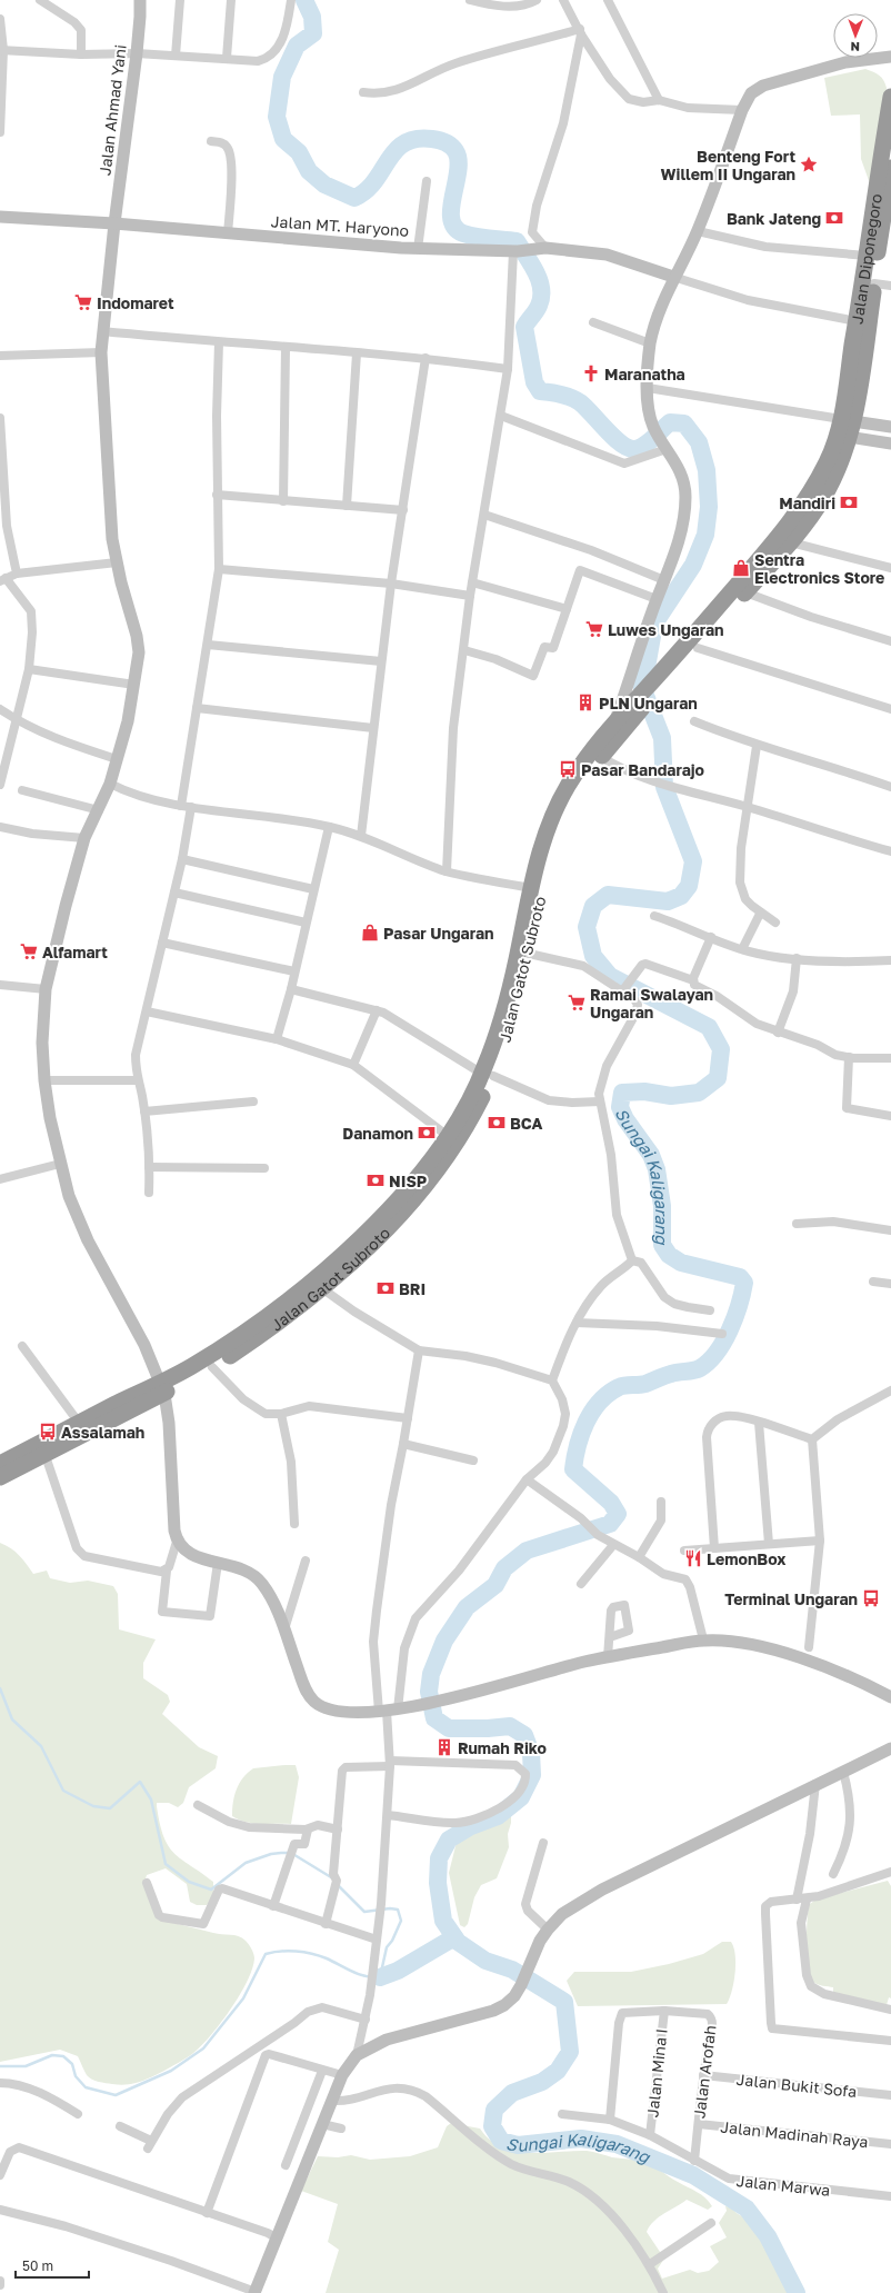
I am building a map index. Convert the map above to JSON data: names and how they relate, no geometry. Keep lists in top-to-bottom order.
{
  "streets": {
    "highway": ["Jalan Diponegoro", "Jalan Gatot Subroto"],
    "street": [
      "Jalan Ahmad Yani",
      "Jalan MT. Haryono",
      "Jalan Arofah",
      "Jalan Mina I",
      "Jalan Bukit Sofa",
      "Jalan Madinah Raya",
      "Jalan Marwa"
    ]
  },
  "crossings": [
    ["Jalan Ahmad Yani", "Jalan MT. Haryono"],
    ["Jalan Ahmad Yani", "Jalan Gatot Subroto"],
    ["Jalan Diponegoro", "Jalan Gatot Subroto"],
    ["Jalan Arofah", "Jalan Mina I"],
    ["Jalan Arofah", "Jalan Bukit Sofa"],
    ["Jalan Arofah", "Jalan Madinah Raya"],
    ["Jalan Arofah", "Jalan Marwa"],
    ["Jalan Mina I", "Jalan Marwa"]
  ],
  "water": ["Sungai Kaligarang"],
  "places": {
    "place": ["Benteng Fort Willem II Ungaran"],
    "bank": [
      "Bank Jateng",
      "Mandiri",
      "BCA",
      "Danamon",
      "NISP",
      "BRI"
    ],
    "supermarket": [
      "Indomaret",
      "Luwes Ungaran",
      "Alfamart",
      "Ramai Swalayan Ungaran"
    ],
    "church": ["Maranatha"],
    "shop": ["Sentra Electronics Store", "Pasar Ungaran"],
    "building": ["PLN Ungaran", "Rumah Riko"],
    "bus stop": ["Pasar Bandarajo", "Assalamah", "Terminal Ungaran"],
    "restaurant": ["LemonBox"]
  },
  "scale_bar": "50 m",
  "north": "bottom"
}
